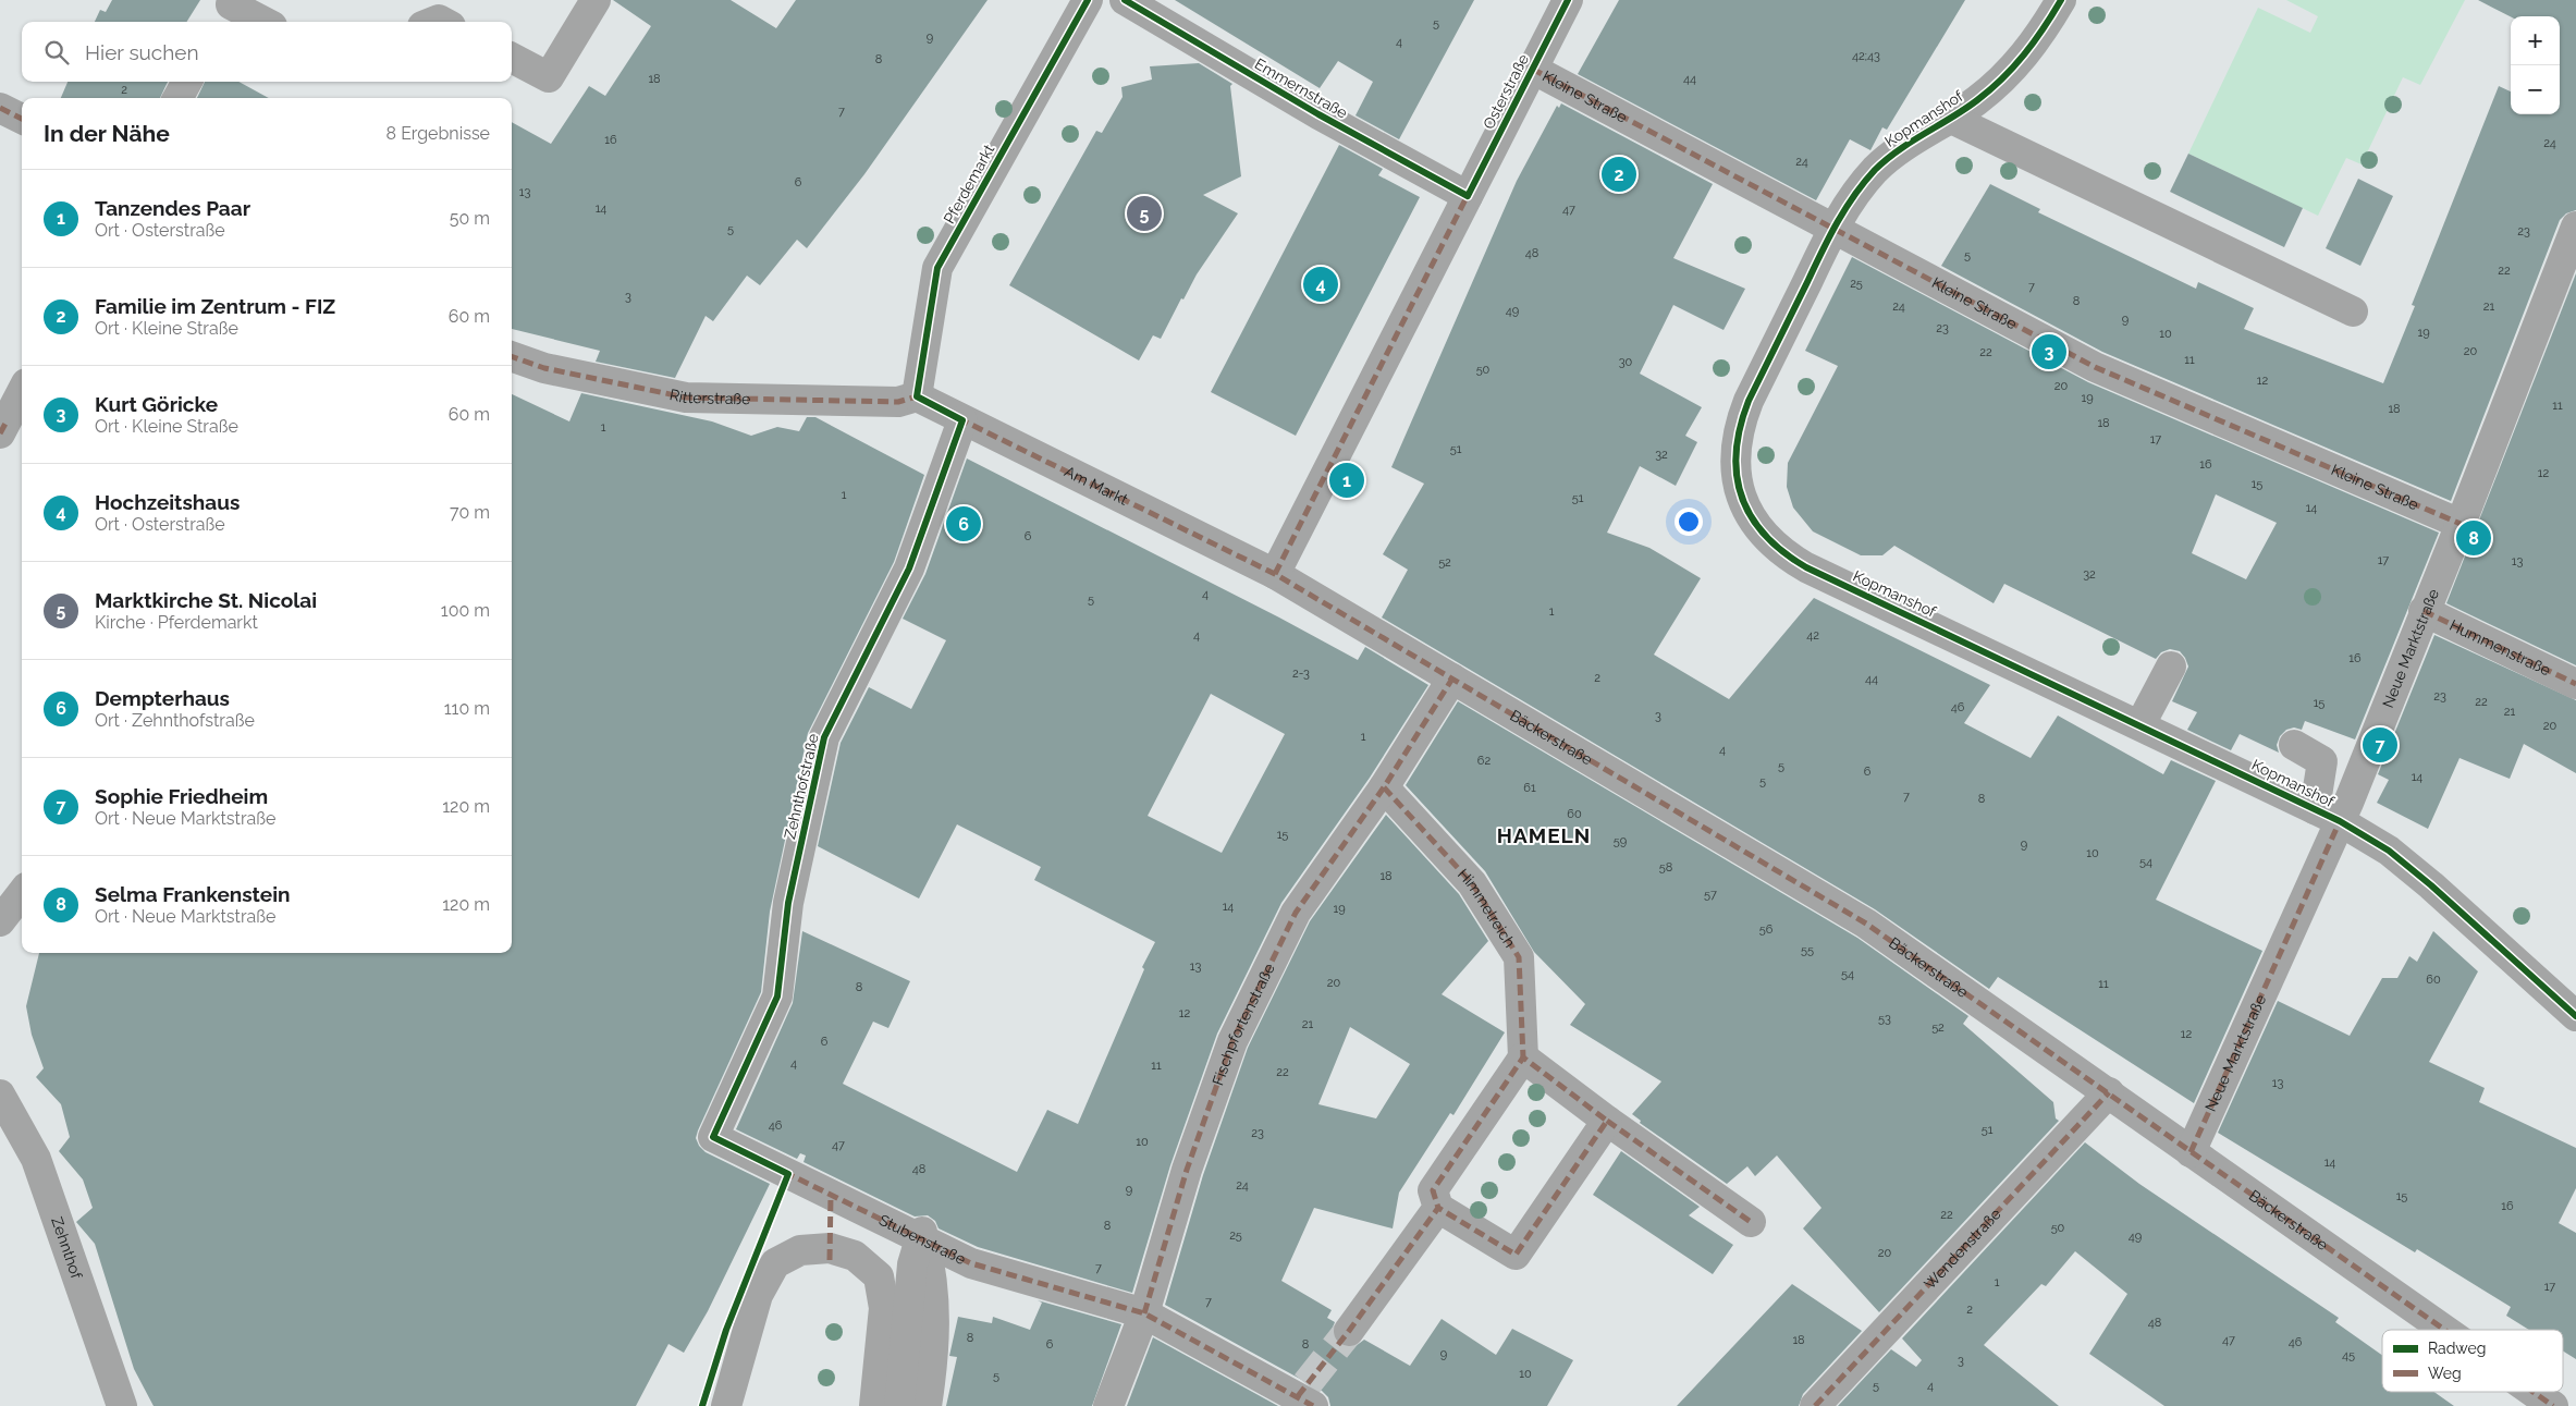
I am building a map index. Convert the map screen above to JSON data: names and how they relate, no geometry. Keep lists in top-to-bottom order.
{
  "streets": {
    "street": [
      "Emmernstraße",
      "Osterstraße",
      "Kleine Straße",
      "Kopmanshof",
      "Pferdemarkt",
      "Ritterstraße",
      "Am Markt",
      "Neue Marktstraße",
      "Hummenstraße",
      "Bäckerstraße",
      "Zehnthofstraße",
      "Himmelreich",
      "Fischpfortenstraße",
      "Stubenstraße",
      "Zehnthof",
      "Wendenstraße"
    ]
  },
  "crossings": [
    ["Emmernstraße", "Osterstraße"],
    ["Osterstraße", "Kleine Straße"],
    ["Osterstraße", "Am Markt"],
    ["Osterstraße", "Bäckerstraße"],
    ["Kleine Straße", "Kopmanshof"],
    ["Kleine Straße", "Neue Marktstraße"],
    ["Kopmanshof", "Neue Marktstraße"],
    ["Pferdemarkt", "Ritterstraße"],
    ["Pferdemarkt", "Am Markt"],
    ["Ritterstraße", "Am Markt"],
    ["Am Markt", "Bäckerstraße"],
    ["Am Markt", "Zehnthofstraße"],
    ["Neue Marktstraße", "Hummenstraße"],
    ["Neue Marktstraße", "Bäckerstraße"],
    ["Bäckerstraße", "Fischpfortenstraße"],
    ["Bäckerstraße", "Wendenstraße"],
    ["Zehnthofstraße", "Stubenstraße"],
    ["Himmelreich", "Fischpfortenstraße"],
    ["Fischpfortenstraße", "Stubenstraße"]
  ],
  "districts": ["HAMELN"],
  "house_numbers": [
    "5",
    "9",
    "4",
    "42;43",
    "8",
    "18",
    "44",
    "2",
    "7",
    "16",
    "24",
    "24",
    "6",
    "13",
    "14",
    "47",
    "5",
    "23",
    "48",
    "5",
    "22",
    "25",
    "7",
    "3",
    "8",
    "24",
    "21",
    "49",
    "9",
    "23",
    "19",
    "10",
    "20",
    "22",
    "11",
    "30",
    "50",
    "12",
    "20",
    "19",
    "11",
    "18",
    "18",
    "1",
    "17",
    "51",
    "32",
    "16",
    "12",
    "15",
    "1",
    "51",
    "14",
    "6",
    "17",
    "13",
    "52",
    "32",
    "4",
    "5",
    "1",
    "4",
    "42",
    "16",
    "2-3",
    "2",
    "44",
    "23",
    "22",
    "15",
    "46",
    "21",
    "3",
    "20",
    "1",
    "4",
    "62",
    "5",
    "6",
    "14",
    "5",
    "61",
    "7",
    "8",
    "60",
    "15",
    "59",
    "9",
    "10",
    "54",
    "58",
    "18",
    "57",
    "14",
    "19",
    "56",
    "55",
    "13",
    "54",
    "60",
    "20",
    "11",
    "8",
    "12",
    "53",
    "21",
    "52",
    "12",
    "6",
    "4",
    "11",
    "22",
    "13",
    "46",
    "51",
    "23",
    "10",
    "47",
    "14",
    "48",
    "24",
    "9",
    "15",
    "16",
    "22",
    "8",
    "50",
    "25",
    "49",
    "20",
    "7",
    "1",
    "17",
    "7",
    "2",
    "48",
    "8",
    "18",
    "47",
    "46",
    "6",
    "8",
    "9",
    "45",
    "3",
    "10",
    "5",
    "5",
    "4"
  ],
  "legend": ["Radweg", "Weg"],
  "page": {
    "map_buttons": ["+", "−"],
    "search": "Hier suchen",
    "heading": ["In der Nähe", "8 Ergebnisse"],
    "pins": [
      "2",
      "5",
      "4",
      "3",
      "1",
      "6",
      "8",
      "7"
    ],
    "list": [
      {
        "mark": "1",
        "name": "Tanzendes Paar",
        "note": "Ort · Osterstraße",
        "value": "50 m"
      },
      {
        "mark": "2",
        "name": "Familie im Zentrum - FIZ",
        "note": "Ort · Kleine Straße",
        "value": "60 m"
      },
      {
        "mark": "3",
        "name": "Kurt Göricke",
        "note": "Ort · Kleine Straße",
        "value": "60 m"
      },
      {
        "mark": "4",
        "name": "Hochzeitshaus",
        "note": "Ort · Osterstraße",
        "value": "70 m"
      },
      {
        "mark": "5",
        "name": "Marktkirche St. Nicolai",
        "note": "Kirche · Pferdemarkt",
        "value": "100 m"
      },
      {
        "mark": "6",
        "name": "Dempterhaus",
        "note": "Ort · Zehnthofstraße",
        "value": "110 m"
      },
      {
        "mark": "7",
        "name": "Sophie Friedheim",
        "note": "Ort · Neue Marktstraße",
        "value": "120 m"
      },
      {
        "mark": "8",
        "name": "Selma Frankenstein",
        "note": "Ort · Neue Marktstraße",
        "value": "120 m"
      }
    ]
  }
}
